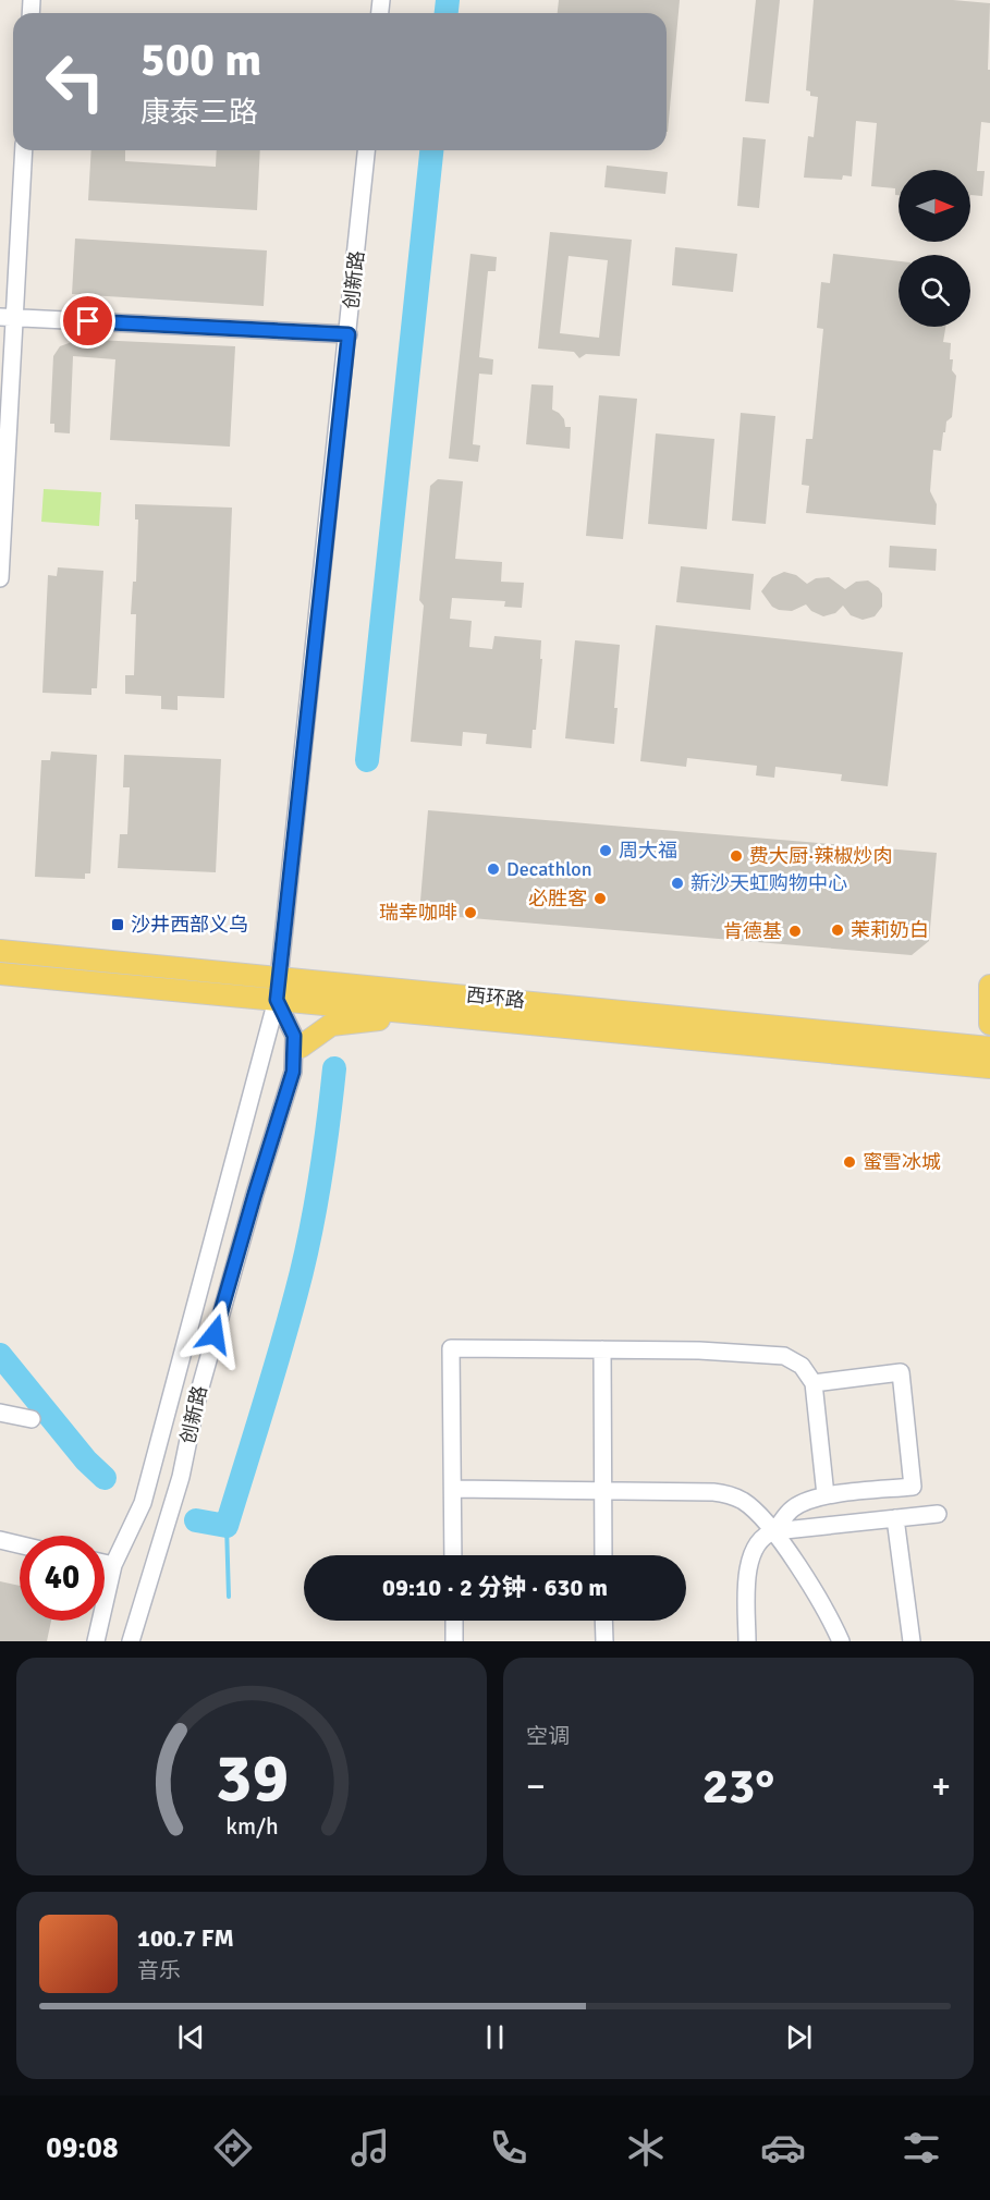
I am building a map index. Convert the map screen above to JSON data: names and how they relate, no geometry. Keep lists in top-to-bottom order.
{
  "streets": {
    "main road": ["西环路"],
    "street": ["创新路"]
  },
  "crossings": [
    ["创新路", "西环路"]
  ],
  "places": {
    "other": [
      "周大福",
      "费大厨·辣椒炒肉",
      "Decathlon",
      "新沙天虹购物中心",
      "必胜客",
      "瑞幸咖啡",
      "茉莉奶白",
      "肯德基",
      "蜜雪冰城"
    ],
    "transit": ["沙井西部义乌"]
  },
  "north": "right",
  "page": {
    "turn": ["500 m", "康泰三路"],
    "limit": "40",
    "trip": "09:10 · 2 分钟 · 630 m",
    "tile": "空调",
    "heat": ["−", "23°", "+"],
    "song": ["100.7 FM", "音乐"],
    "tabs": "09:08",
    "gauge": ["39", "km/h"]
  }
}
